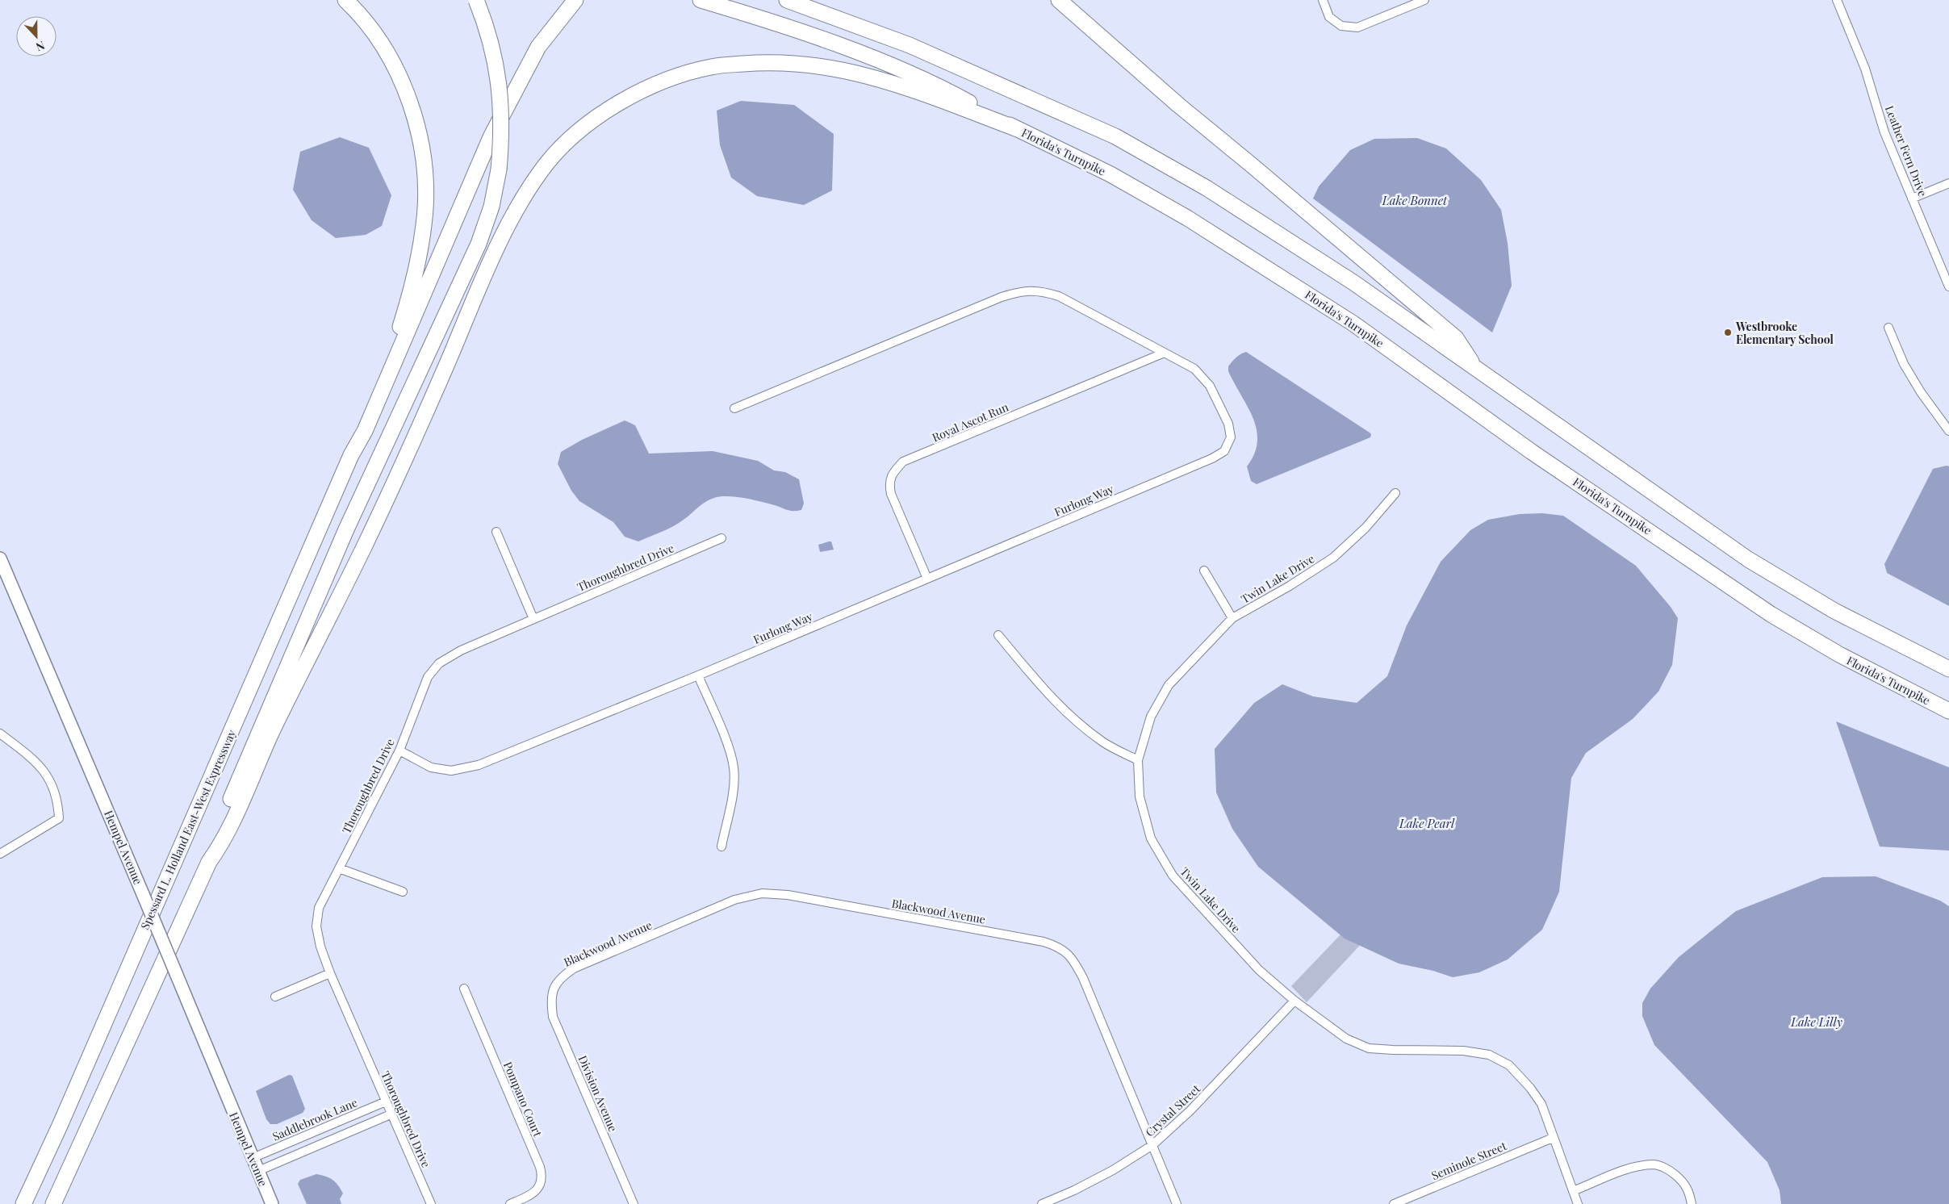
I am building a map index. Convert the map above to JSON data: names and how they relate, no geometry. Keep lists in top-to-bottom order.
{
  "streets": {
    "highway": ["Florida's Turnpike", "Spessard L. Holland East-West Expressway"],
    "street": [
      "Leather Fern Drive",
      "Royal Ascot Run",
      "Furlong Way",
      "Thoroughbred Drive",
      "Twin Lake Drive",
      "Hempel Avenue",
      "Blackwood Avenue",
      "Division Avenue",
      "Pompano Court",
      "Crystal Street",
      "Saddlebrook Lane",
      "Seminole Street"
    ]
  },
  "crossings": [
    ["Royal Ascot Run", "Furlong Way"],
    ["Furlong Way", "Thoroughbred Drive"],
    ["Thoroughbred Drive", "Saddlebrook Lane"],
    ["Twin Lake Drive", "Crystal Street"],
    ["Twin Lake Drive", "Seminole Street"],
    ["Hempel Avenue", "Saddlebrook Lane"],
    ["Blackwood Avenue", "Division Avenue"],
    ["Blackwood Avenue", "Crystal Street"]
  ],
  "water": ["Lake Bonnet", "Lake Pearl", "Lake Lilly"],
  "places": ["Westbrooke Elementary School"],
  "north": "bottom"
}
